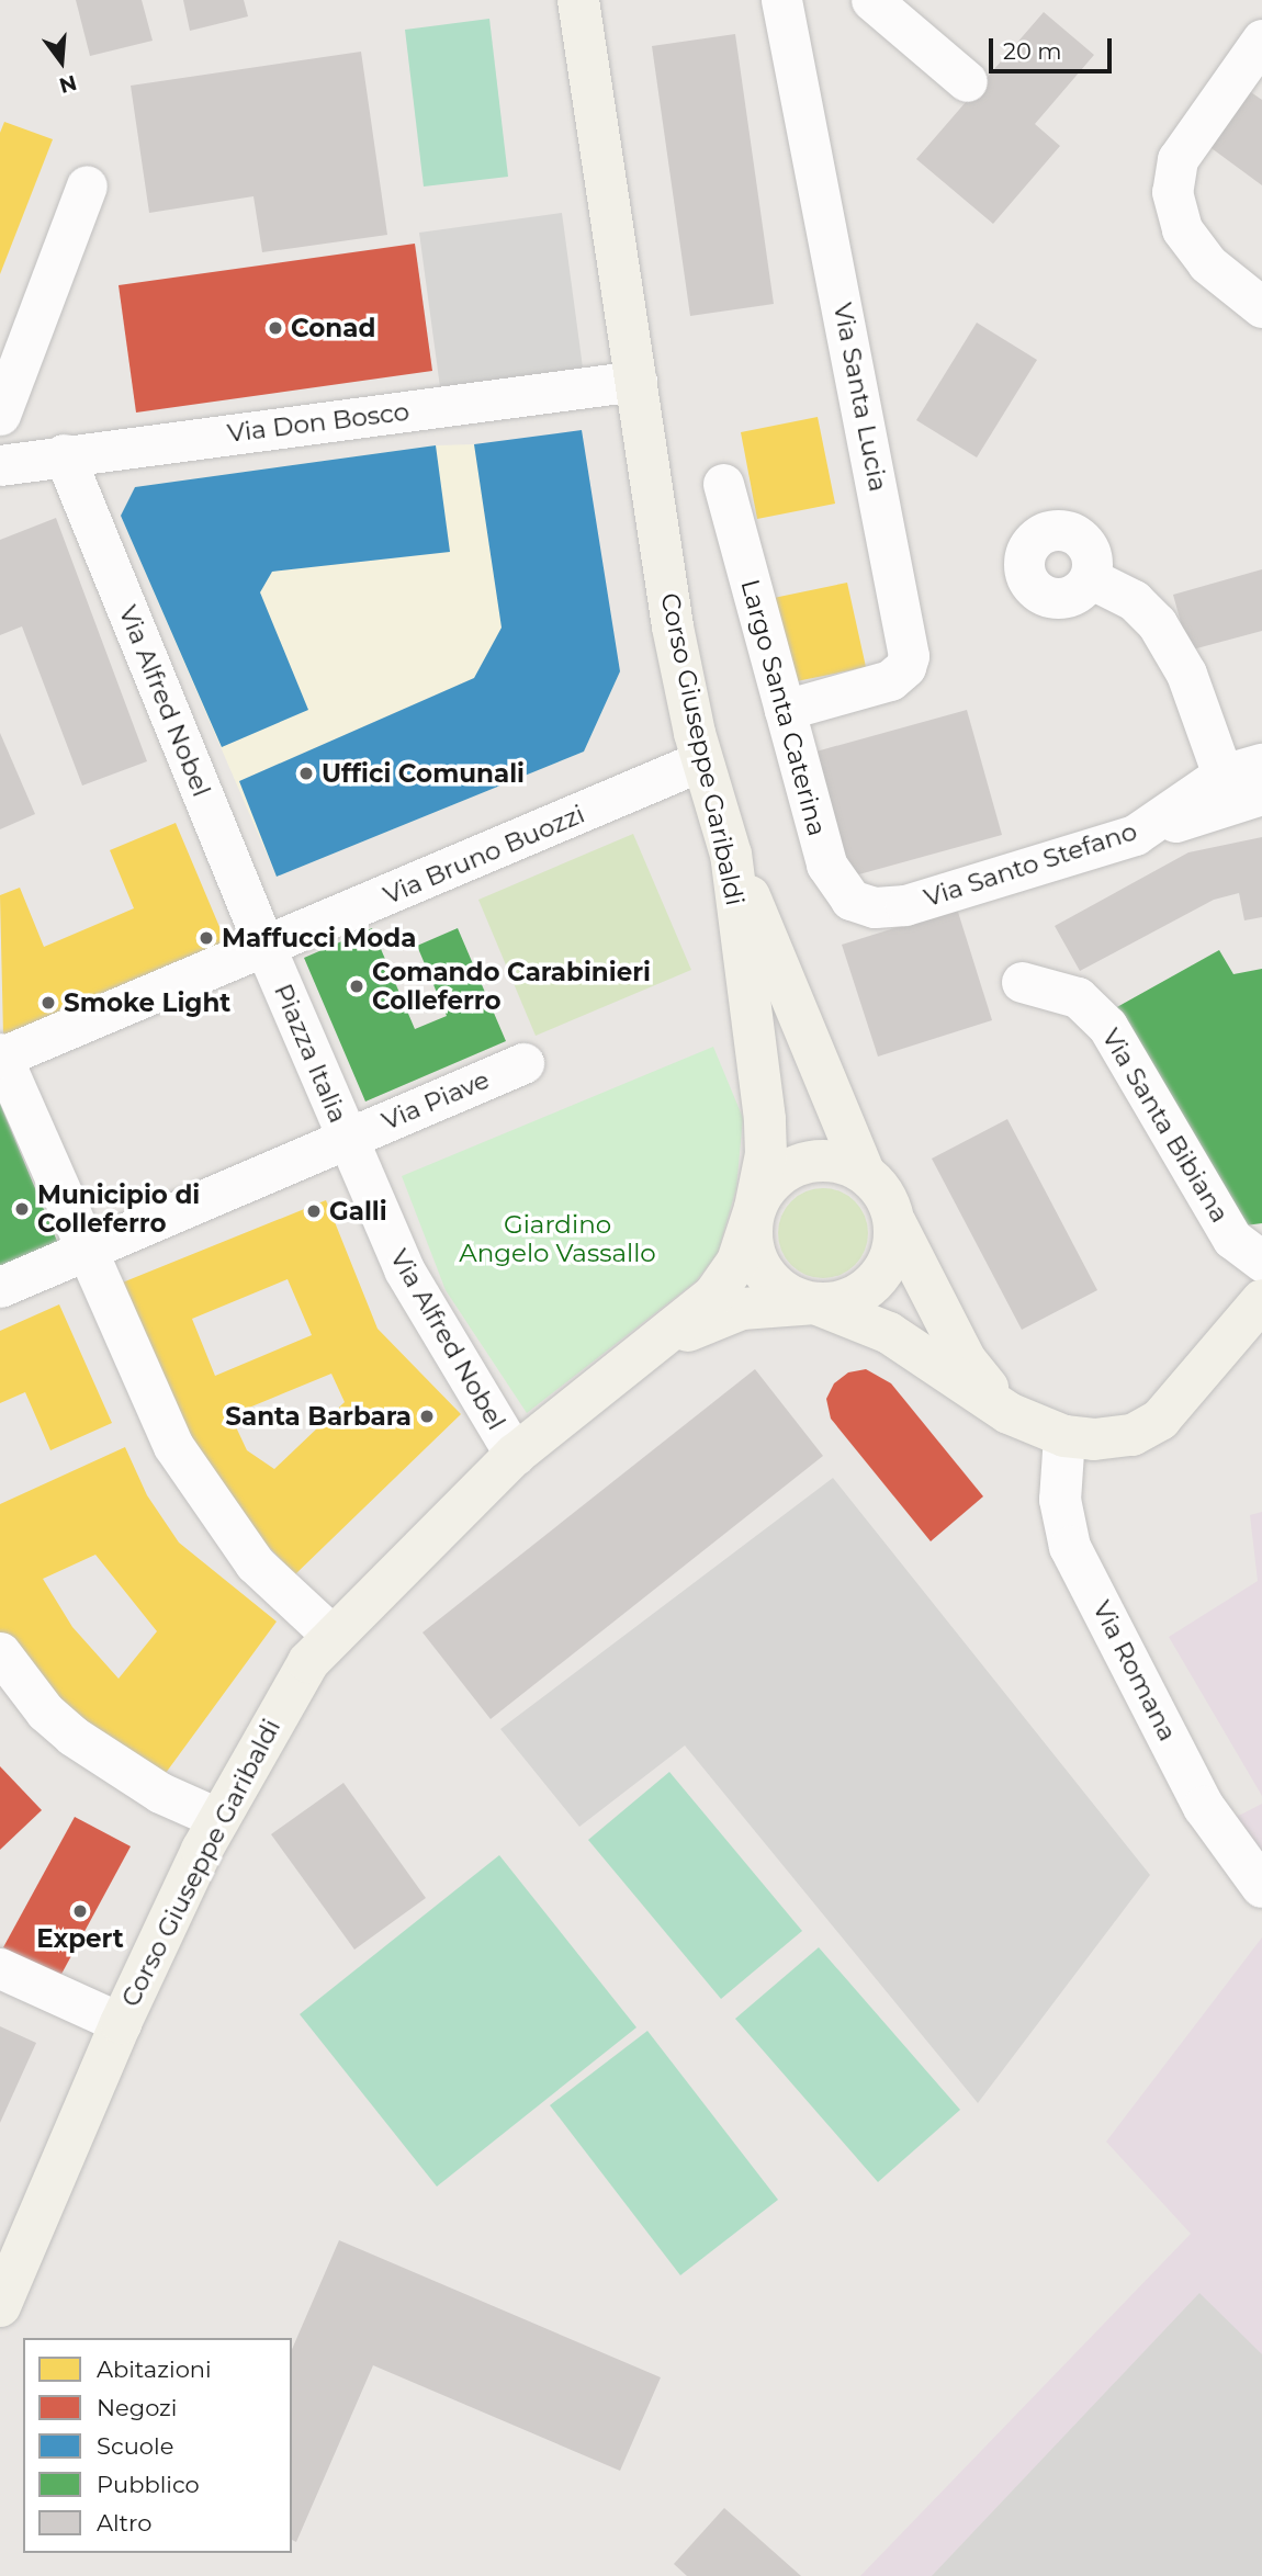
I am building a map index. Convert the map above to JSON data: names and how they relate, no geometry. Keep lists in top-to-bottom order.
{
  "streets": {
    "main road": ["Corso Giuseppe Garibaldi"],
    "street": [
      "Via Santa Lucia",
      "Via Don Bosco",
      "Via Alfred Nobel",
      "Largo Santa Caterina",
      "Via Bruno Buozzi",
      "Via Santo Stefano",
      "Piazza Italia",
      "Via Piave",
      "Via Santa Bibiana",
      "Via Romana"
    ]
  },
  "crossings": [
    ["Via Santa Lucia", "Largo Santa Caterina"],
    ["Via Don Bosco", "Via Alfred Nobel"],
    ["Via Don Bosco", "Corso Giuseppe Garibaldi"],
    ["Via Alfred Nobel", "Corso Giuseppe Garibaldi"],
    ["Via Alfred Nobel", "Via Bruno Buozzi"],
    ["Via Alfred Nobel", "Piazza Italia"],
    ["Via Alfred Nobel", "Via Piave"],
    ["Largo Santa Caterina", "Via Santo Stefano"],
    ["Corso Giuseppe Garibaldi", "Via Bruno Buozzi"],
    ["Via Bruno Buozzi", "Piazza Italia"],
    ["Piazza Italia", "Via Piave"]
  ],
  "parks": ["Giardino Angelo Vassallo"],
  "places": [
    "Conad",
    "Uffici Comunali",
    "Maffucci Moda",
    "Comando Carabinieri Colleferro",
    "Smoke Light",
    "Municipio di Colleferro",
    "Galli",
    "Santa Barbara",
    "Expert"
  ],
  "legend": [
    "Abitazioni",
    "Negozi",
    "Scuole",
    "Pubblico",
    "Altro"
  ],
  "scale_bar": "20 m",
  "north": "bottom"
}
